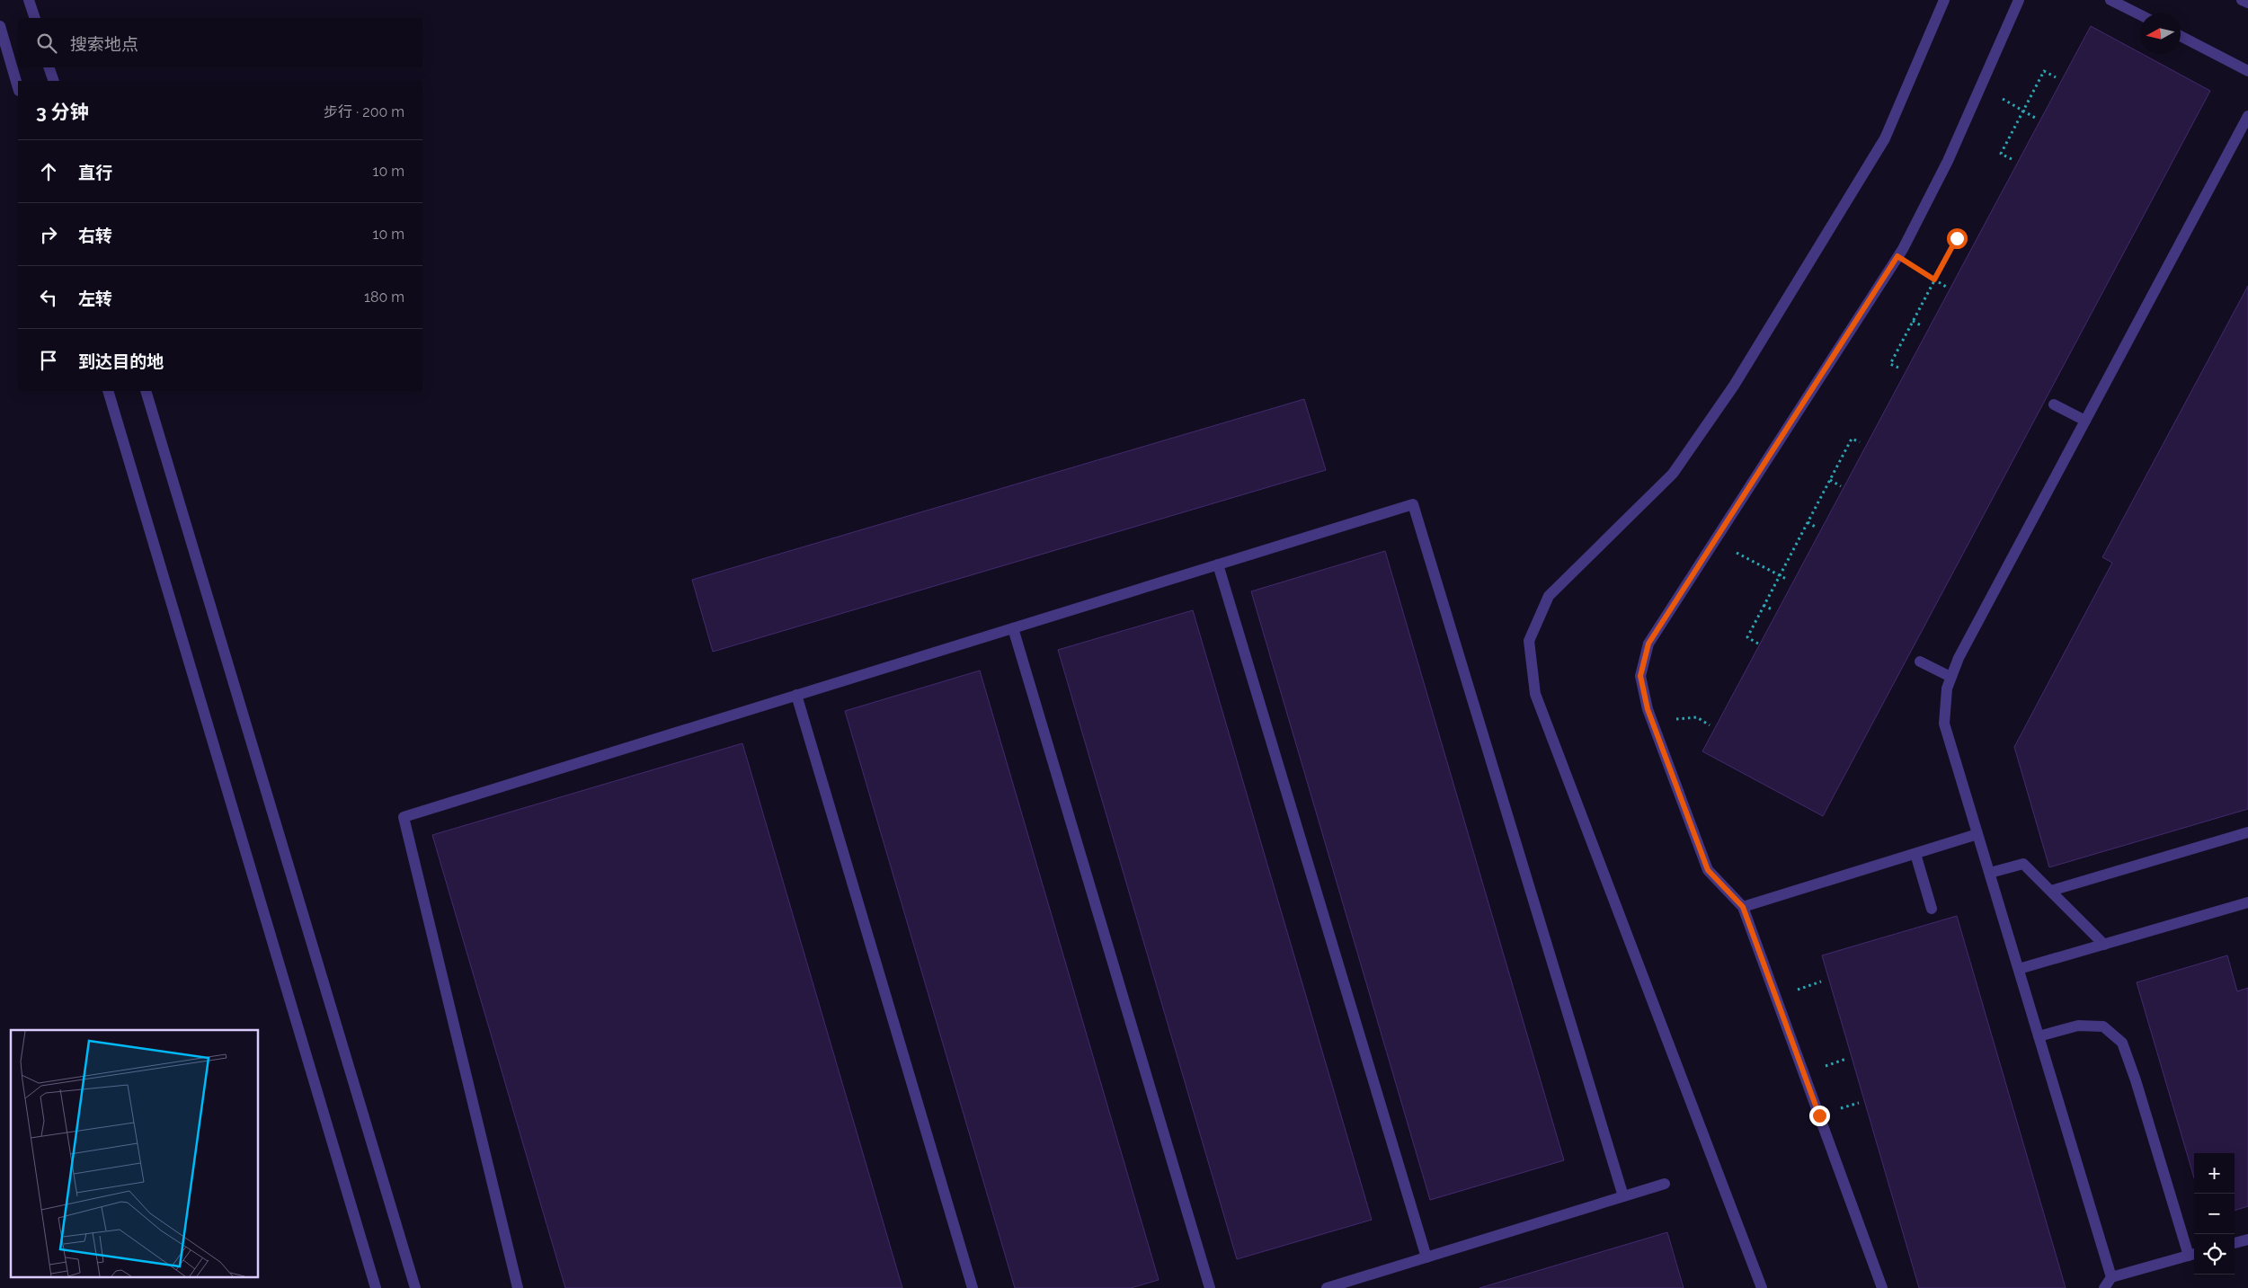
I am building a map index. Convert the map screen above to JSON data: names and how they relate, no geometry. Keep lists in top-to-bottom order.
{
  "north": "left",
  "page": {
    "search": "搜索地点",
    "heading": ["3 分钟", "步行 · 200 m"],
    "list": [
      ["直行", "10 m"],
      ["右转", "10 m"],
      ["左转", "180 m"],
      "到达目的地"
    ],
    "map_buttons": ["+", "−"]
  }
}
